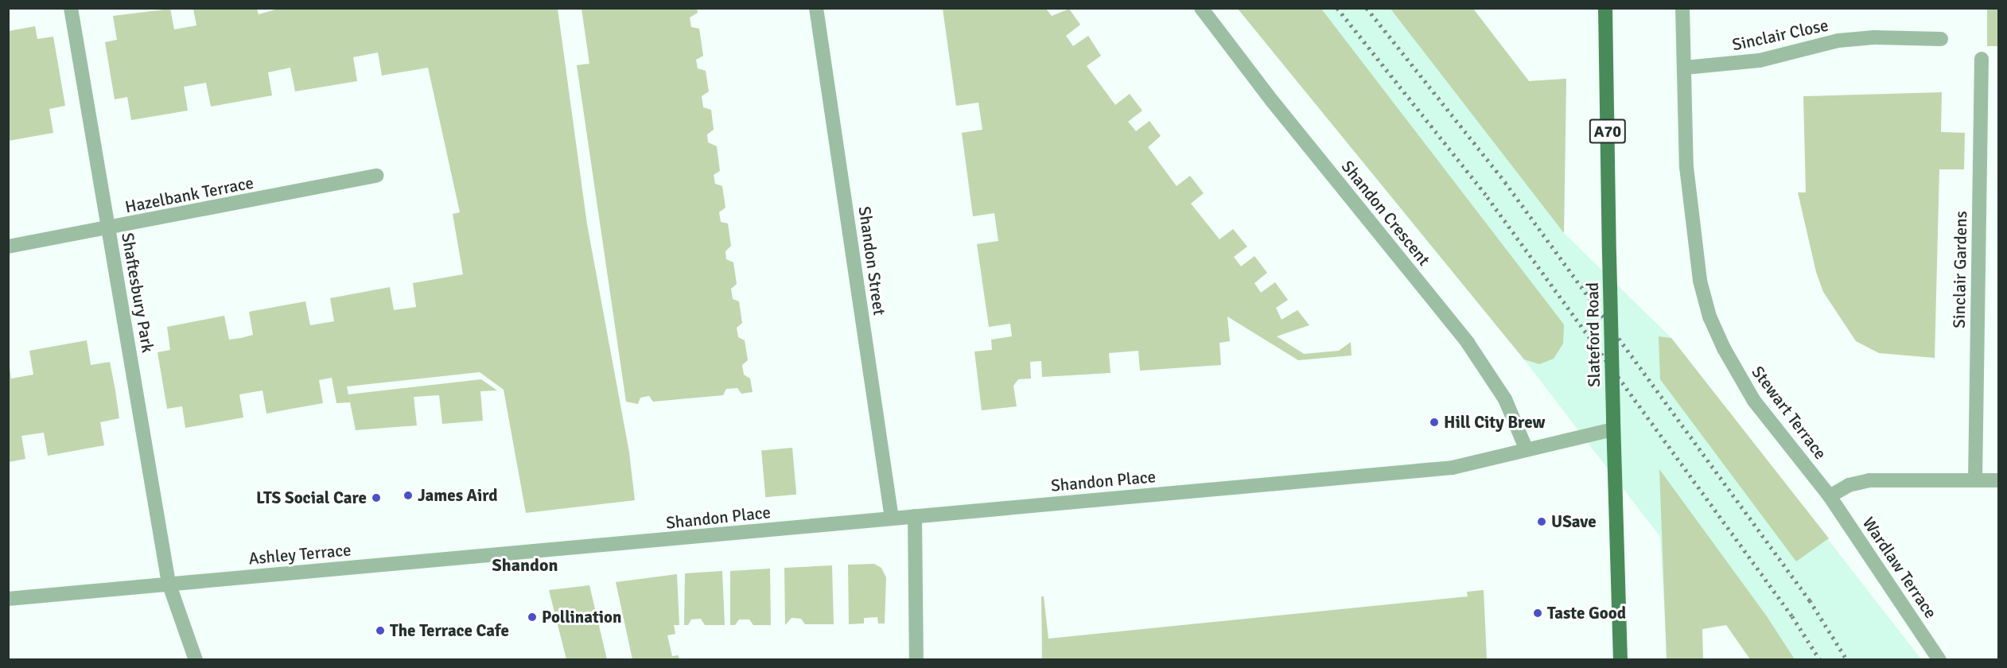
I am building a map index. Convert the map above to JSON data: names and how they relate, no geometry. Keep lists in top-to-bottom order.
{
  "streets": {
    "main road": ["A70", "Slateford Road"],
    "street": [
      "Sinclair Close",
      "Hazelbank Terrace",
      "Shandon Crescent",
      "Shandon Street",
      "Sinclair Gardens",
      "Shaftesbury Park",
      "Stewart Terrace",
      "Shandon Place",
      "Ashley Terrace",
      "Wardlaw Terrace"
    ]
  },
  "crossings": [
    ["Sinclair Close", "Stewart Terrace"],
    ["Hazelbank Terrace", "Shaftesbury Park"],
    ["Shandon Crescent", "Shandon Place"],
    ["Shandon Street", "Shandon Place"],
    ["Shaftesbury Park", "Ashley Terrace"],
    ["Slateford Road", "Shandon Place"],
    ["Stewart Terrace", "Wardlaw Terrace"],
    ["Shandon Place", "Ashley Terrace"]
  ],
  "districts": ["Shandon"],
  "places": [
    "Hill City Brew",
    "James Aird",
    "LTS Social Care",
    "USave",
    "Taste Good",
    "Pollination",
    "The Terrace Cafe"
  ]
}
